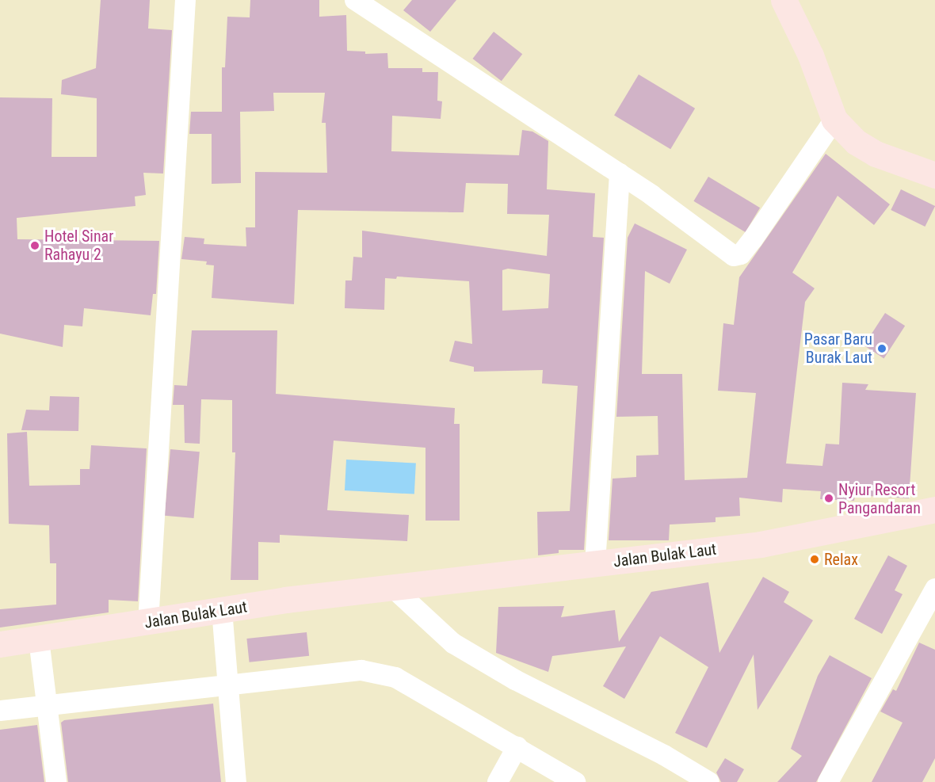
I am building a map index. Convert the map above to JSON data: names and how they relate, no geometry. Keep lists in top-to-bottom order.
{
  "streets": {
    "street": ["Jalan Bulak Laut"]
  },
  "places": [
    "Hotel Sinar Rahayu 2",
    "Pasar Baru Burak Laut",
    "Nyiur Resort Pangandaran",
    "Relax"
  ]
}
